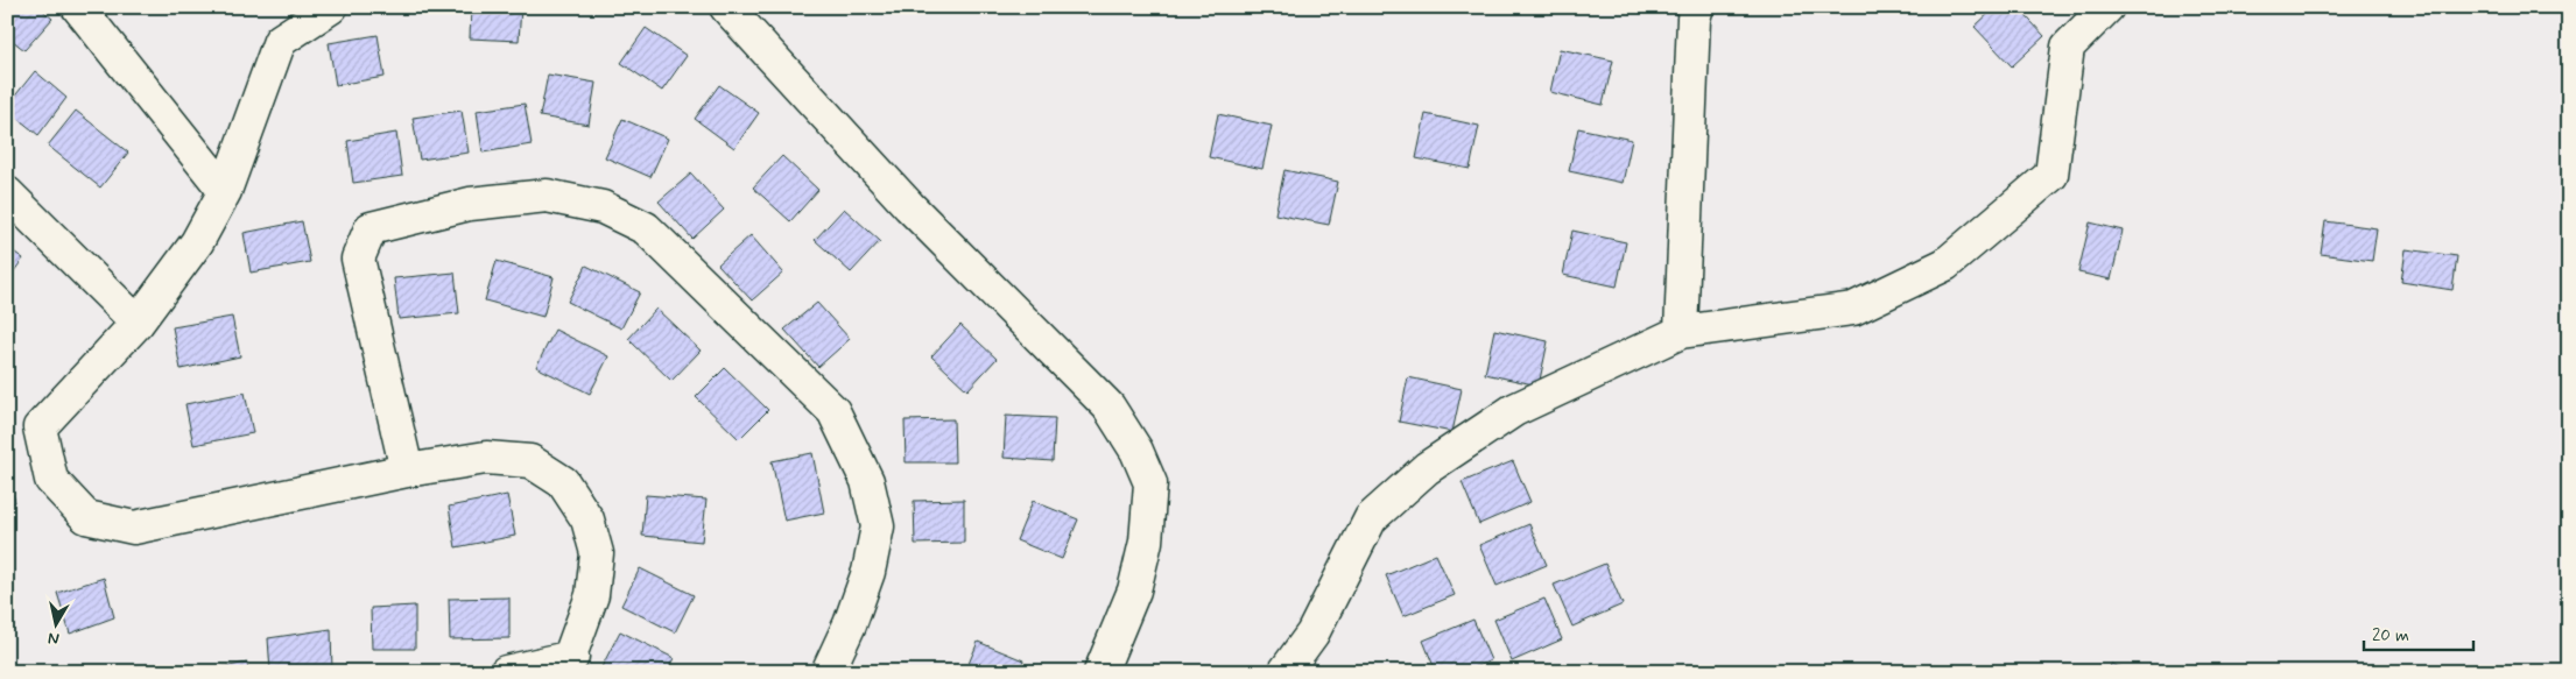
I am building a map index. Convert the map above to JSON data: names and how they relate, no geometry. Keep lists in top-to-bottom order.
{
  "scale_bar": "20 m",
  "north": "bottom"
}
